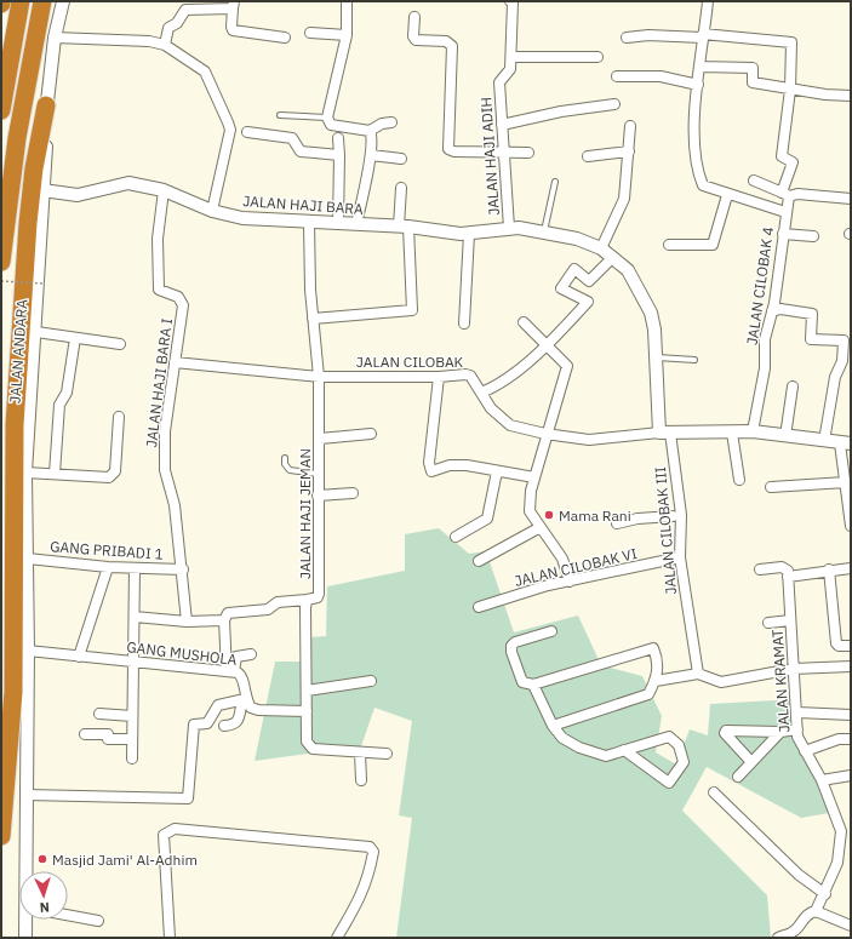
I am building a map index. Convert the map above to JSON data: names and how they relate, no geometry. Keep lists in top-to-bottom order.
{
  "streets": {
    "street": [
      "JALAN HAJI ADIH",
      "JALAN HAJI BARA",
      "JALAN CILOBAK 4",
      "JALAN ANDARA",
      "JALAN CILOBAK",
      "JALAN HAJI BARA I",
      "JALAN HAJI JEMAN",
      "JALAN CILOBAK III",
      "GANG PRIBADI 1",
      "JALAN CILOBAK VI",
      "GANG MUSHOLA",
      "JALAN KRAMAT"
    ]
  },
  "crossings": [
    ["JALAN HAJI ADIH", "JALAN HAJI BARA"],
    ["JALAN HAJI BARA", "JALAN ANDARA"],
    ["JALAN HAJI BARA", "JALAN CILOBAK"],
    ["JALAN HAJI BARA", "JALAN HAJI BARA I"],
    ["JALAN HAJI BARA", "JALAN HAJI JEMAN"],
    ["JALAN HAJI BARA", "JALAN CILOBAK III"],
    ["JALAN CILOBAK 4", "JALAN CILOBAK"],
    ["JALAN ANDARA", "GANG PRIBADI 1"],
    ["JALAN ANDARA", "GANG MUSHOLA"],
    ["JALAN CILOBAK", "JALAN HAJI BARA I"],
    ["JALAN CILOBAK", "JALAN HAJI JEMAN"],
    ["JALAN CILOBAK", "JALAN CILOBAK III"],
    ["JALAN HAJI BARA I", "GANG PRIBADI 1"],
    ["JALAN CILOBAK III", "JALAN CILOBAK VI"]
  ],
  "places": ["Mama Rani", "Masjid Jami' Al-Adhim"],
  "north": "bottom"
}
